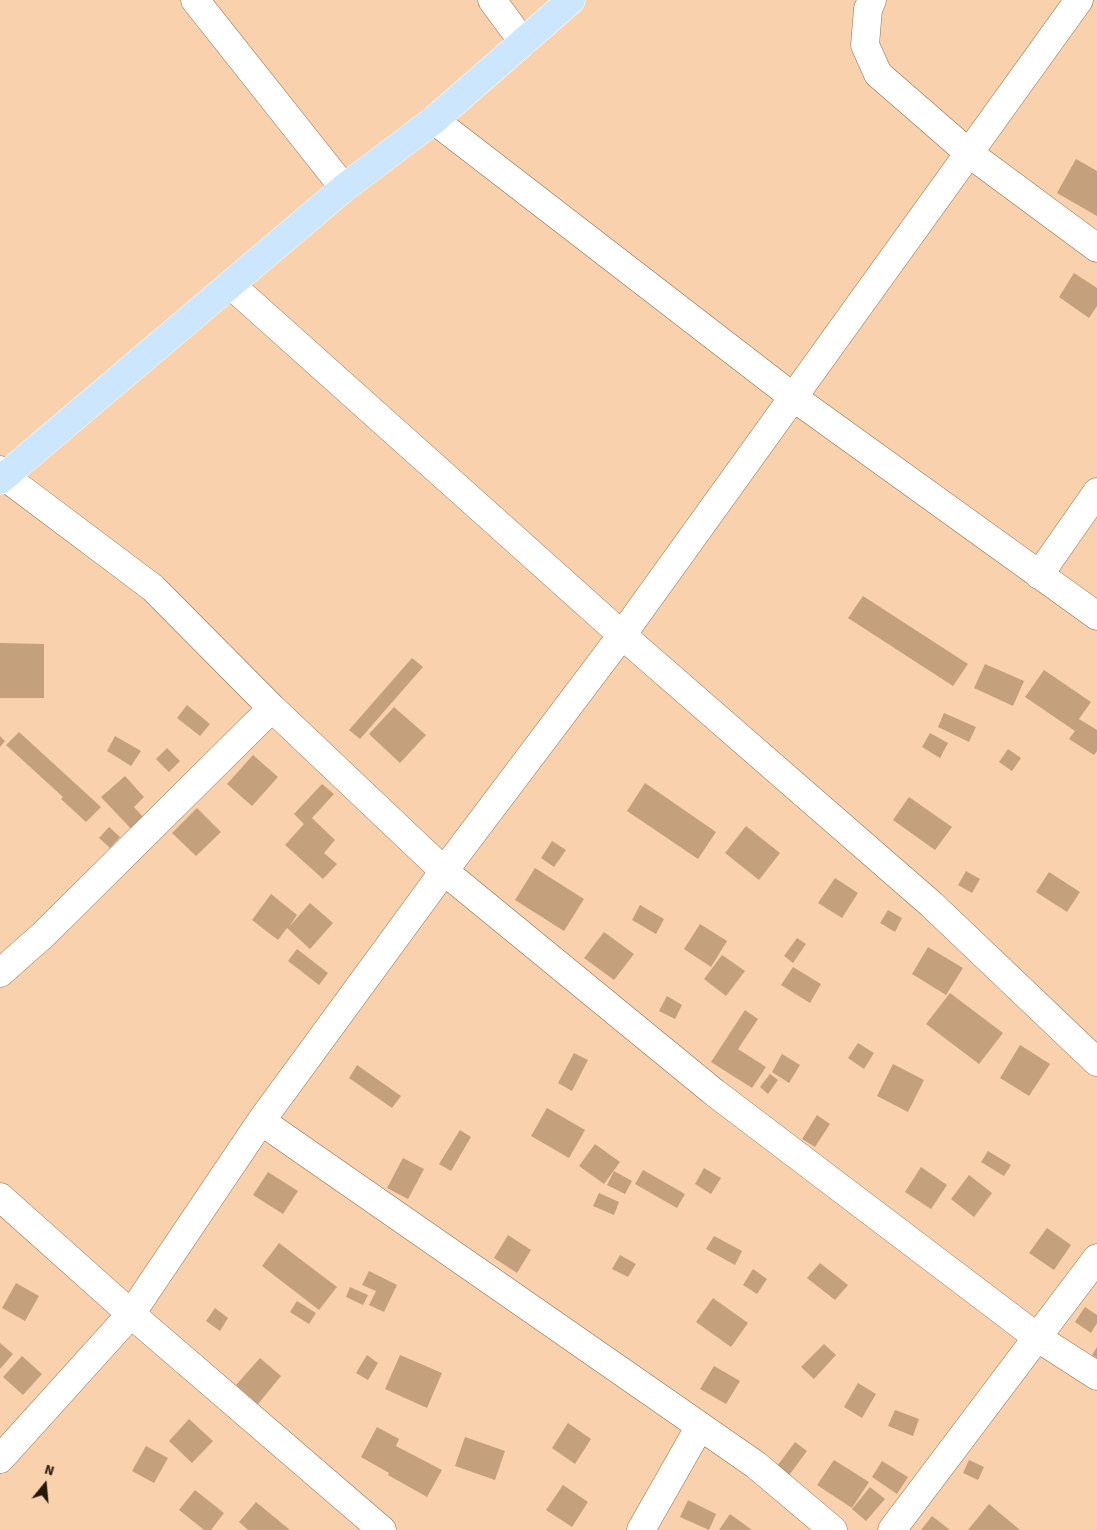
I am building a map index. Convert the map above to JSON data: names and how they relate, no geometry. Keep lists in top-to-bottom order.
{
  "north": "top"
}
